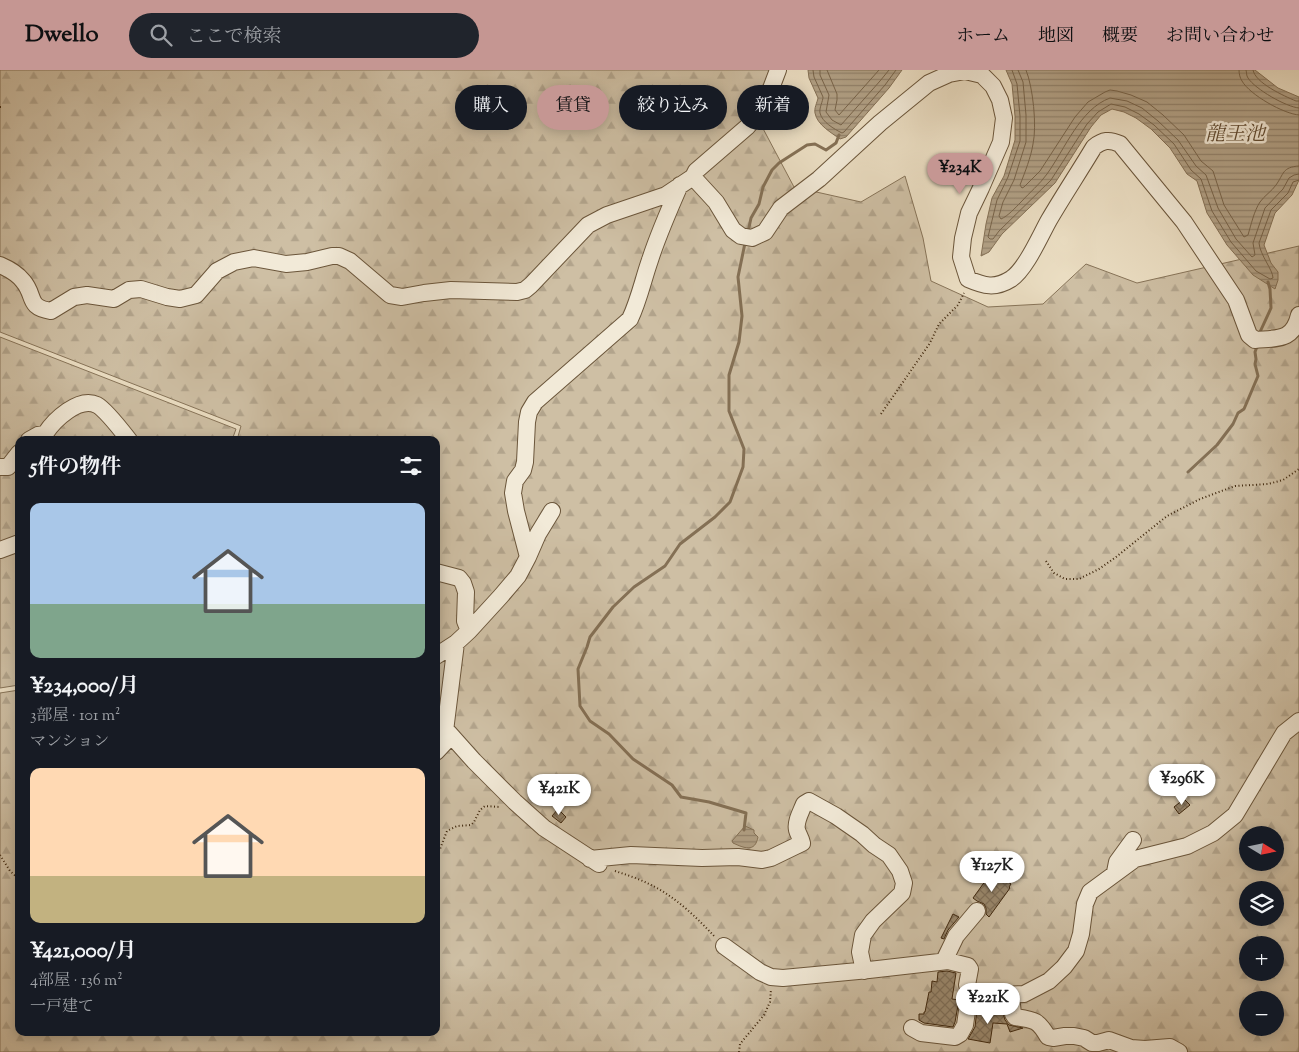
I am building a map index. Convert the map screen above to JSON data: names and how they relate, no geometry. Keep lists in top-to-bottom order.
{
  "water": ["龍王池"],
  "north": "right",
  "page": {
    "header": "Dwello",
    "search": "ここで検索",
    "nav": [
      "ホーム",
      "地図",
      "概要",
      "お問い合わせ"
    ],
    "chip": [
      "購入",
      "賃貸",
      "絞り込み",
      "新着"
    ],
    "price": [
      "¥234K",
      "¥296K",
      "¥421K",
      "¥127K",
      "¥221K"
    ],
    "heading": "5件の物件",
    "list": [
      {
        "name": "¥234,000/月",
        "note": "3部屋 · 101 m² · マンション"
      },
      {
        "name": "¥421,000/月",
        "note": "4部屋 · 136 m² · 一戸建て"
      }
    ],
    "map_buttons": ["+", "−"]
  }
}
